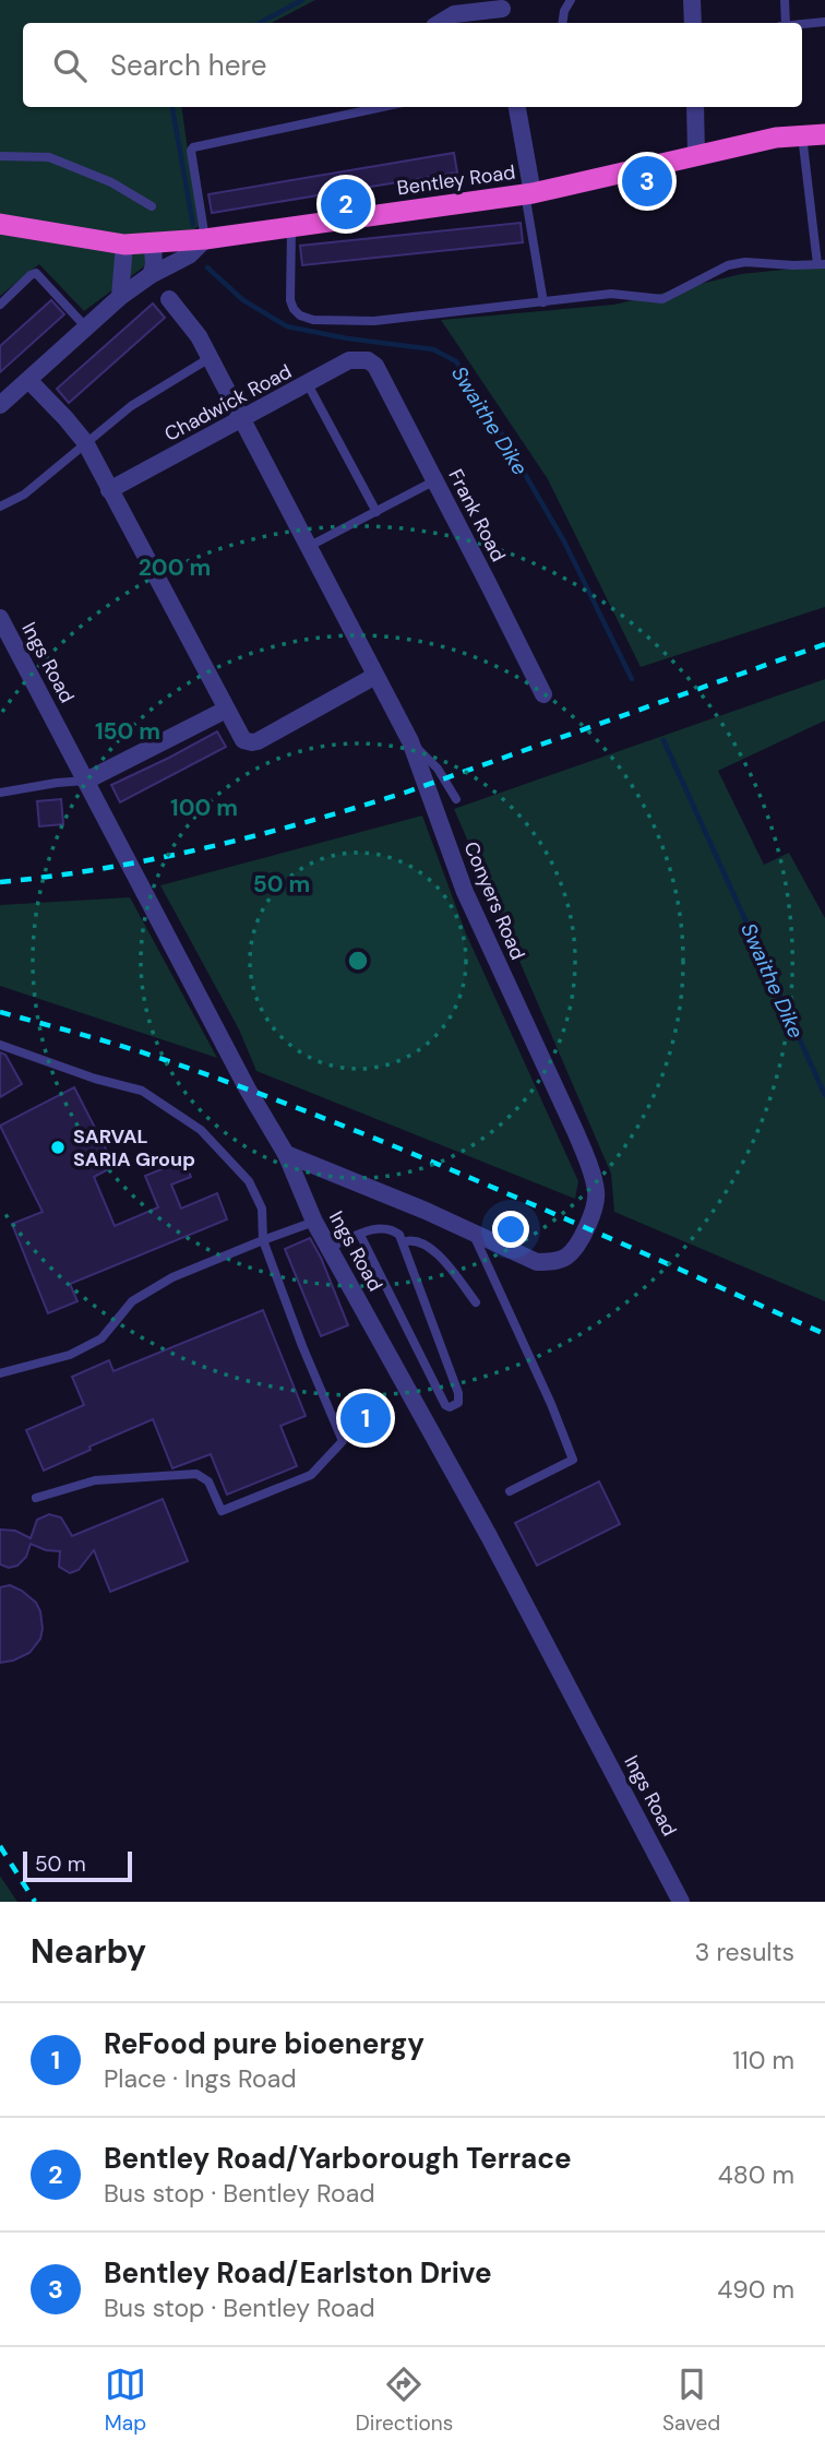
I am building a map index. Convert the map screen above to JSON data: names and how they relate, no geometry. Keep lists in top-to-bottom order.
{
  "streets": {
    "highway": ["Bentley Road"],
    "street": [
      "Chadwick Road",
      "Frank Road",
      "Ings Road",
      "Conyers Road"
    ]
  },
  "crossings": [
    ["Chadwick Road", "Frank Road"],
    ["Chadwick Road", "Conyers Road"],
    ["Ings Road", "Conyers Road"]
  ],
  "water": ["Swaithe Dike"],
  "places": ["SARVAL SARIA Group"],
  "scale_bar": "50 m",
  "page": {
    "search": "Search here",
    "pins": ["3", "2", "1"],
    "scale": "50 m",
    "heading": ["Nearby", "3 results"],
    "list": [
      {
        "mark": "1",
        "name": "ReFood pure bioenergy",
        "note": "Place · Ings Road",
        "value": "110 m"
      },
      {
        "mark": "2",
        "name": "Bentley Road/Yarborough Terrace",
        "note": "Bus stop · Bentley Road",
        "value": "480 m"
      },
      {
        "mark": "3",
        "name": "Bentley Road/Earlston Drive",
        "note": "Bus stop · Bentley Road",
        "value": "490 m"
      }
    ],
    "nav": ["Map", "Directions", "Saved"]
  },
  "rings": [
    "200 m",
    "150 m",
    "100 m",
    "50 m"
  ]
}
